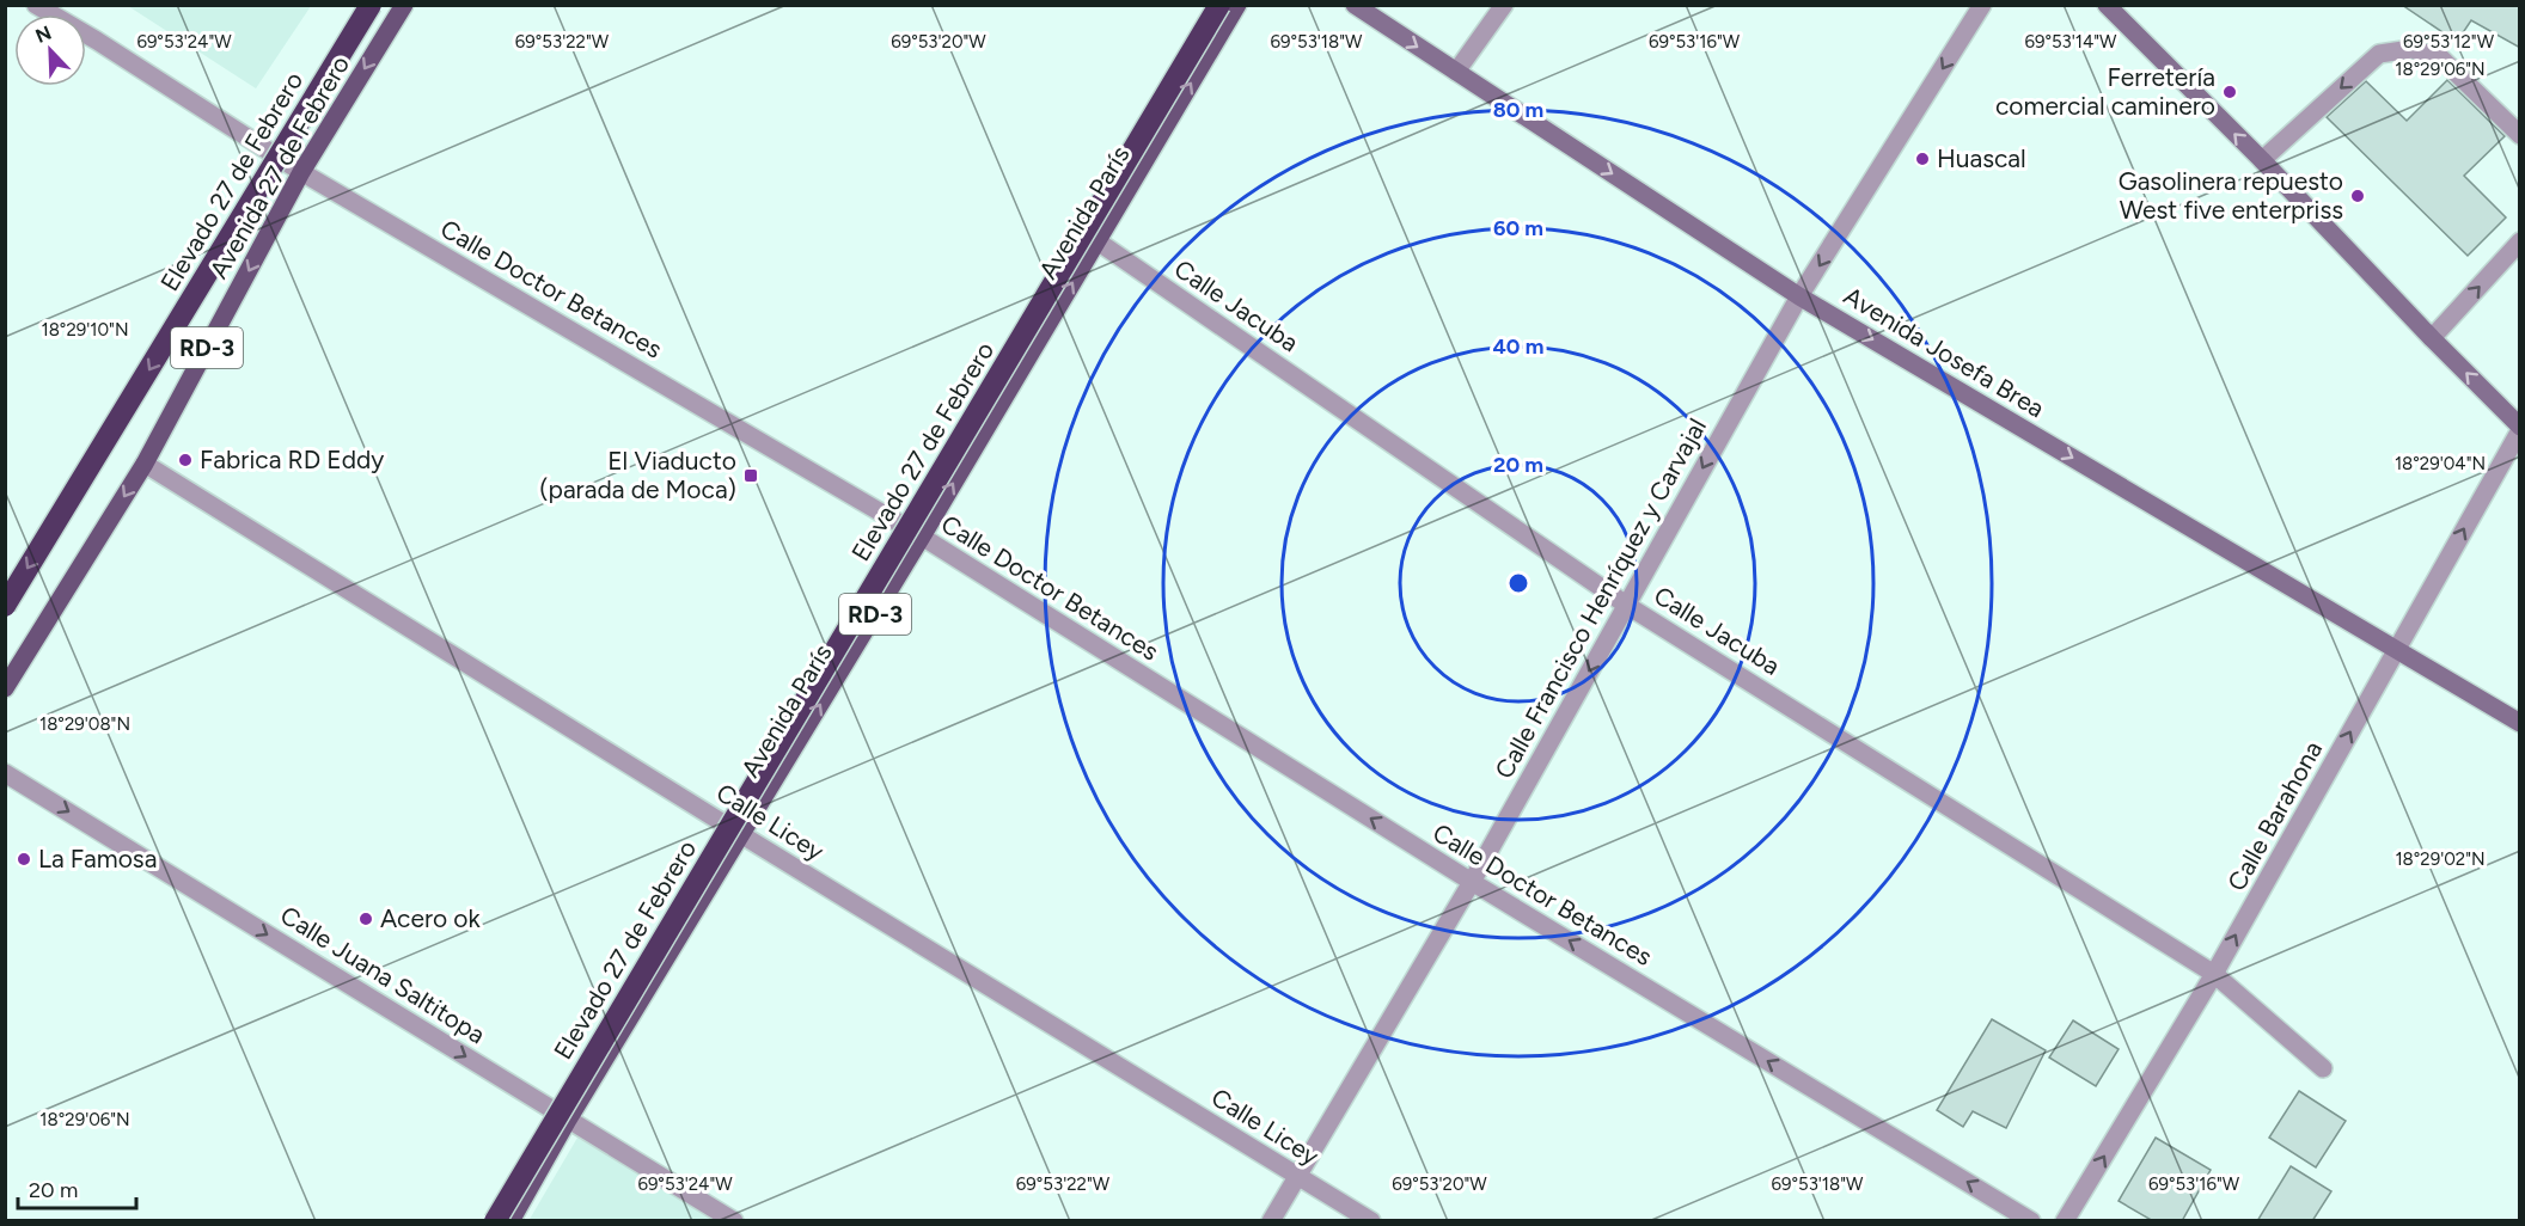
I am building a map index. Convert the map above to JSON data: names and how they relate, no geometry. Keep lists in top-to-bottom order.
{
  "streets": {
    "highway": ["Elevado 27 de Febrero", "RD-3"],
    "main road": ["Avenida 27 de Febrero", "Avenida París", "Avenida Josefa Brea"],
    "street": [
      "Calle Doctor Betances",
      "Calle Jacuba",
      "Calle Francisco Henríquez y Carvajal",
      "Calle Barahona",
      "Calle Licey",
      "Calle Juana Saltitopa"
    ]
  },
  "crossings": [
    ["Avenida 27 de Febrero", "Calle Doctor Betances"],
    ["Avenida 27 de Febrero", "Calle Licey"],
    ["Avenida París", "Calle Doctor Betances"],
    ["Avenida París", "Calle Jacuba"],
    ["Avenida París", "Calle Licey"],
    ["Avenida París", "Calle Juana Saltitopa"],
    ["Calle Doctor Betances", "Calle Francisco Henríquez y Carvajal"],
    ["Calle Jacuba", "Calle Francisco Henríquez y Carvajal"],
    ["Calle Jacuba", "Calle Barahona"],
    ["Avenida Josefa Brea", "Calle Francisco Henríquez y Carvajal"],
    ["Avenida Josefa Brea", "Calle Barahona"],
    ["Calle Francisco Henríquez y Carvajal", "Calle Licey"]
  ],
  "one_way": [
    "Avenida 27 de Febrero",
    "Avenida París",
    "Calle Doctor Betances",
    "Avenida Josefa Brea",
    "Calle Francisco Henríquez y Carvajal",
    "Calle Barahona",
    "Calle Juana Saltitopa"
  ],
  "places": {
    "other": [
      "Ferretería comercial caminero",
      "Huascal",
      "Gasolinera repuesto West five enterpriss",
      "Fabrica RD Eddy",
      "La Famosa",
      "Acero ok"
    ],
    "transit": ["El Viaducto (parada de Moca)"]
  },
  "scale_bar": "20 m",
  "north": "top left",
  "coordinates": [
    "69°53'24\"W",
    "69°53'22\"W",
    "69°53'20\"W",
    "69°53'18\"W",
    "69°53'16\"W",
    "69°53'14\"W",
    "69°53'12\"W",
    "18°29'06\"N",
    "18°29'10\"N",
    "18°29'04\"N",
    "18°29'08\"N",
    "18°29'02\"N"
  ],
  "rings": [
    "80 m",
    "60 m",
    "40 m",
    "20 m"
  ]
}
